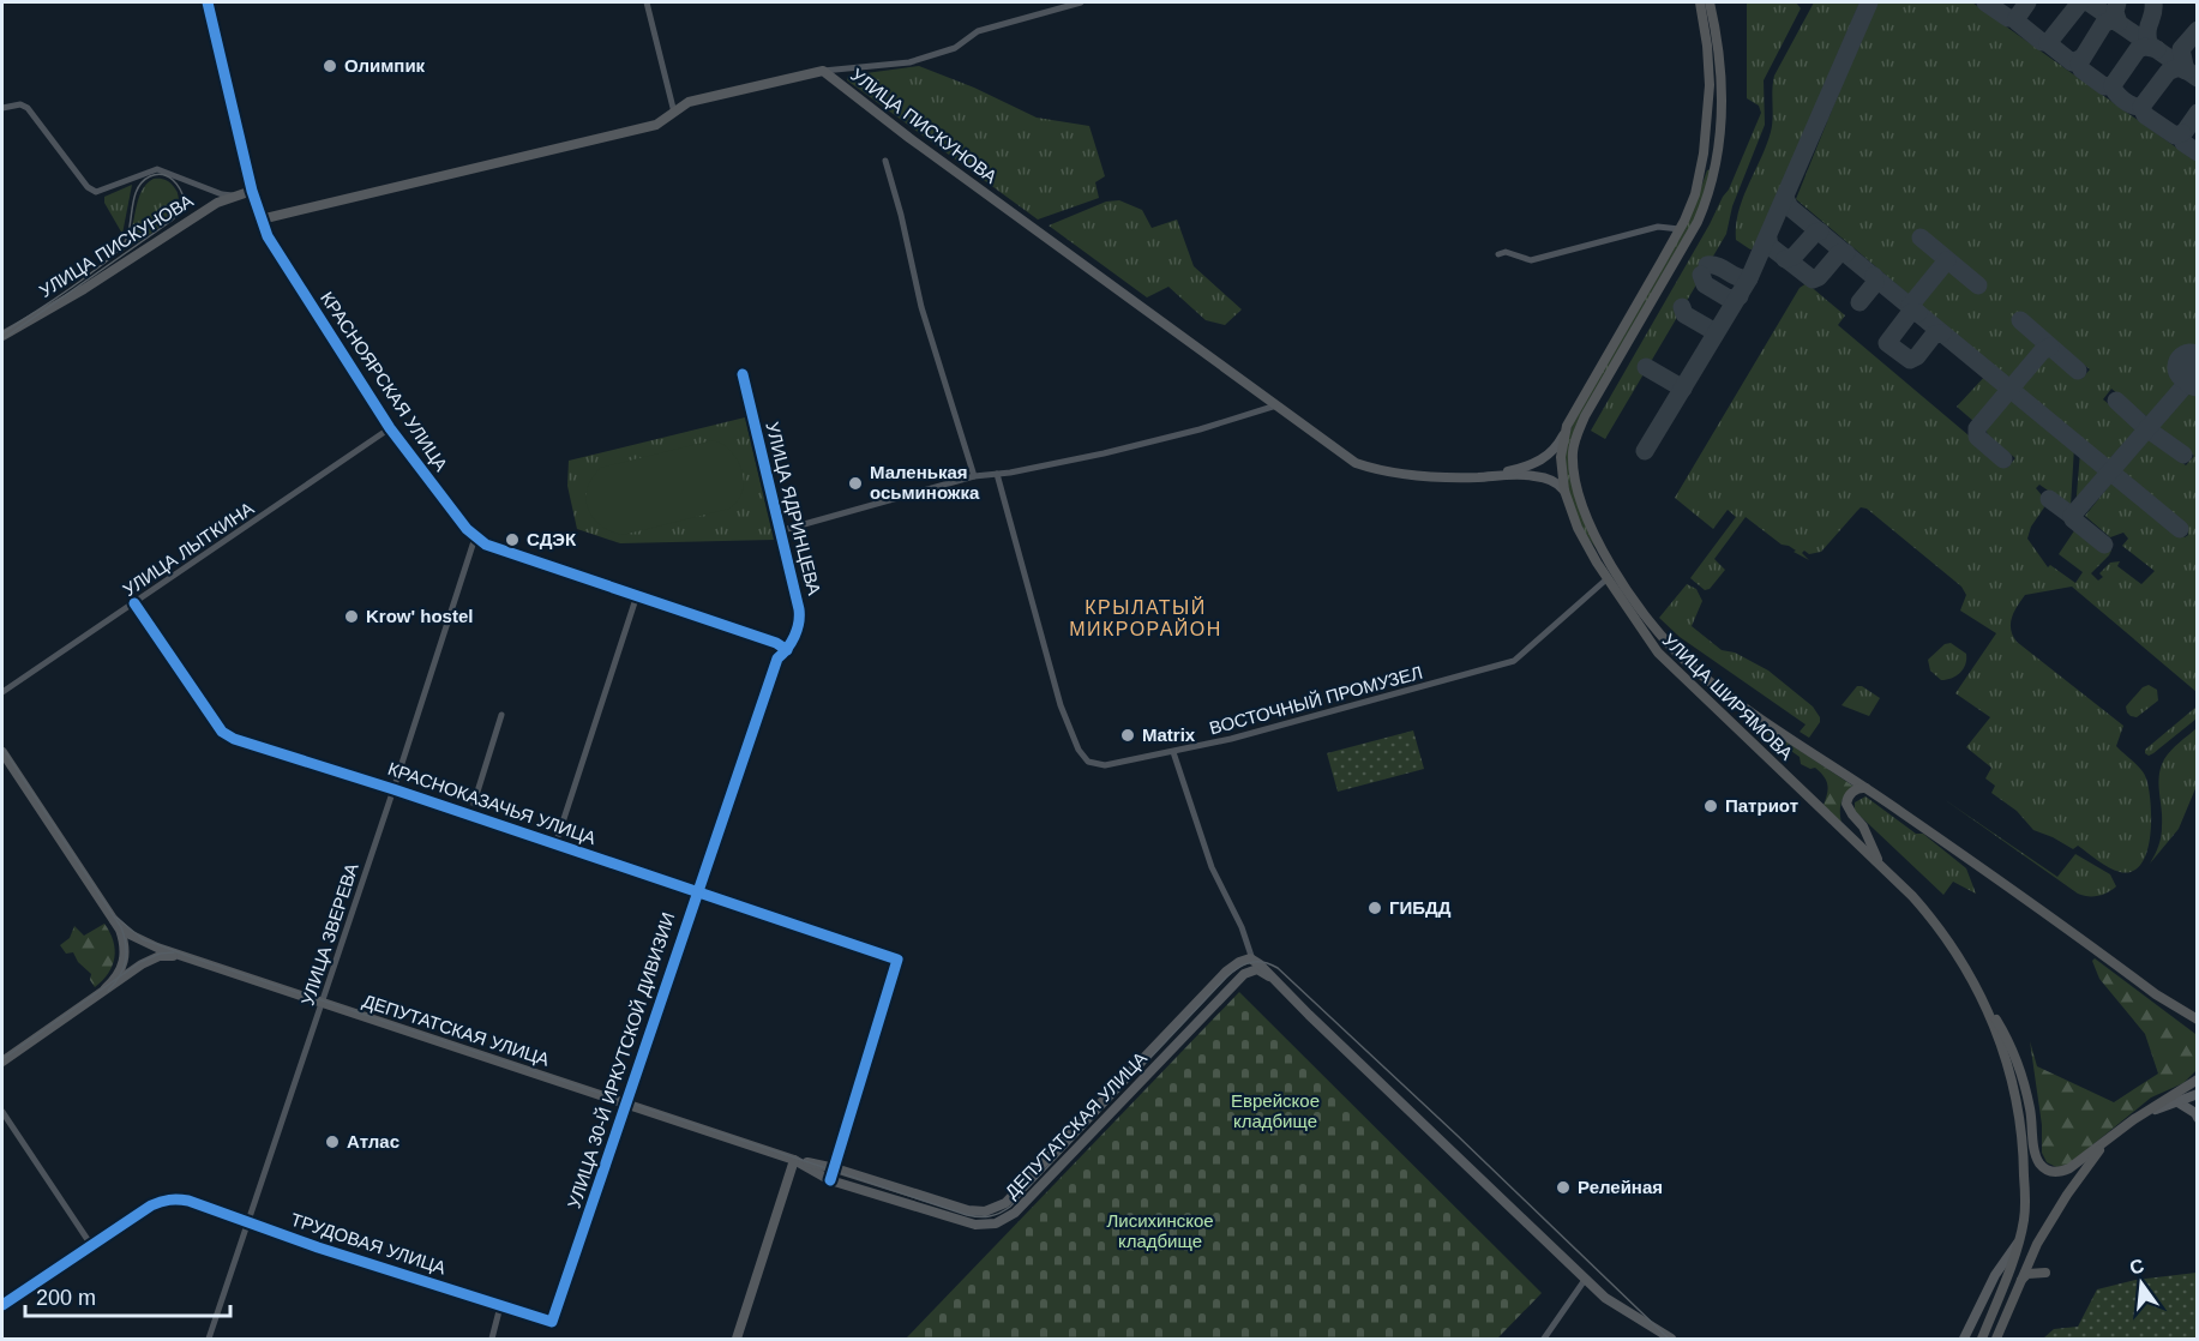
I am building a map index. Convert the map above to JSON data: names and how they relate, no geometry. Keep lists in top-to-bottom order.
{
  "streets": {
    "main road": ["УЛИЦА ШИРЯМОВА"],
    "street": [
      "УЛИЦА ПИСКУНОВА",
      "КРАСНОЯРСКАЯ УЛИЦА",
      "УЛИЦА ЯДРИНЦЕВА",
      "УЛИЦА ЛЫТКИНА",
      "ВОСТОЧНЫЙ ПРОМУЗЕЛ",
      "КРАСНОКАЗАЧЬЯ УЛИЦА",
      "УЛИЦА ЗВЕРЕВА",
      "ДЕПУТАТСКАЯ УЛИЦА",
      "УЛИЦА 30-Й ИРКУТСКОЙ ДИВИЗИИ",
      "ТРУДОВАЯ УЛИЦА"
    ]
  },
  "crossings": [
    ["УЛИЦА ПИСКУНОВА", "КРАСНОЯРСКАЯ УЛИЦА"],
    ["УЛИЦА ПИСКУНОВА", "УЛИЦА ШИРЯМОВА"],
    ["КРАСНОЯРСКАЯ УЛИЦА", "УЛИЦА ЯДРИНЦЕВА"],
    ["КРАСНОЯРСКАЯ УЛИЦА", "УЛИЦА ЛЫТКИНА"],
    ["КРАСНОЯРСКАЯ УЛИЦА", "УЛИЦА ЗВЕРЕВА"],
    ["КРАСНОЯРСКАЯ УЛИЦА", "УЛИЦА 30-Й ИРКУТСКОЙ ДИВИЗИИ"],
    ["УЛИЦА ЯДРИНЦЕВА", "УЛИЦА 30-Й ИРКУТСКОЙ ДИВИЗИИ"],
    ["УЛИЦА ЛЫТКИНА", "КРАСНОКАЗАЧЬЯ УЛИЦА"],
    ["УЛИЦА ШИРЯМОВА", "ВОСТОЧНЫЙ ПРОМУЗЕЛ"],
    ["КРАСНОКАЗАЧЬЯ УЛИЦА", "УЛИЦА ЗВЕРЕВА"],
    ["КРАСНОКАЗАЧЬЯ УЛИЦА", "ДЕПУТАТСКАЯ УЛИЦА"],
    ["КРАСНОКАЗАЧЬЯ УЛИЦА", "УЛИЦА 30-Й ИРКУТСКОЙ ДИВИЗИИ"],
    ["УЛИЦА ЗВЕРЕВА", "ДЕПУТАТСКАЯ УЛИЦА"],
    ["УЛИЦА ЗВЕРЕВА", "ТРУДОВАЯ УЛИЦА"],
    ["ДЕПУТАТСКАЯ УЛИЦА", "УЛИЦА 30-Й ИРКУТСКОЙ ДИВИЗИИ"],
    ["УЛИЦА 30-Й ИРКУТСКОЙ ДИВИЗИИ", "ТРУДОВАЯ УЛИЦА"]
  ],
  "districts": ["КРЫЛАТЫЙ МИКРОРАЙОН"],
  "parks": ["Еврейское кладбище", "Лисихинское кладбище"],
  "places": [
    "Олимпик",
    "Маленькая осьминожка",
    "СДЭК",
    "Krow' hostel",
    "Matrix",
    "Патриот",
    "ГИБДД",
    "Атлас",
    "Релейная"
  ],
  "scale_bar": "200 m",
  "north": "top"
}
